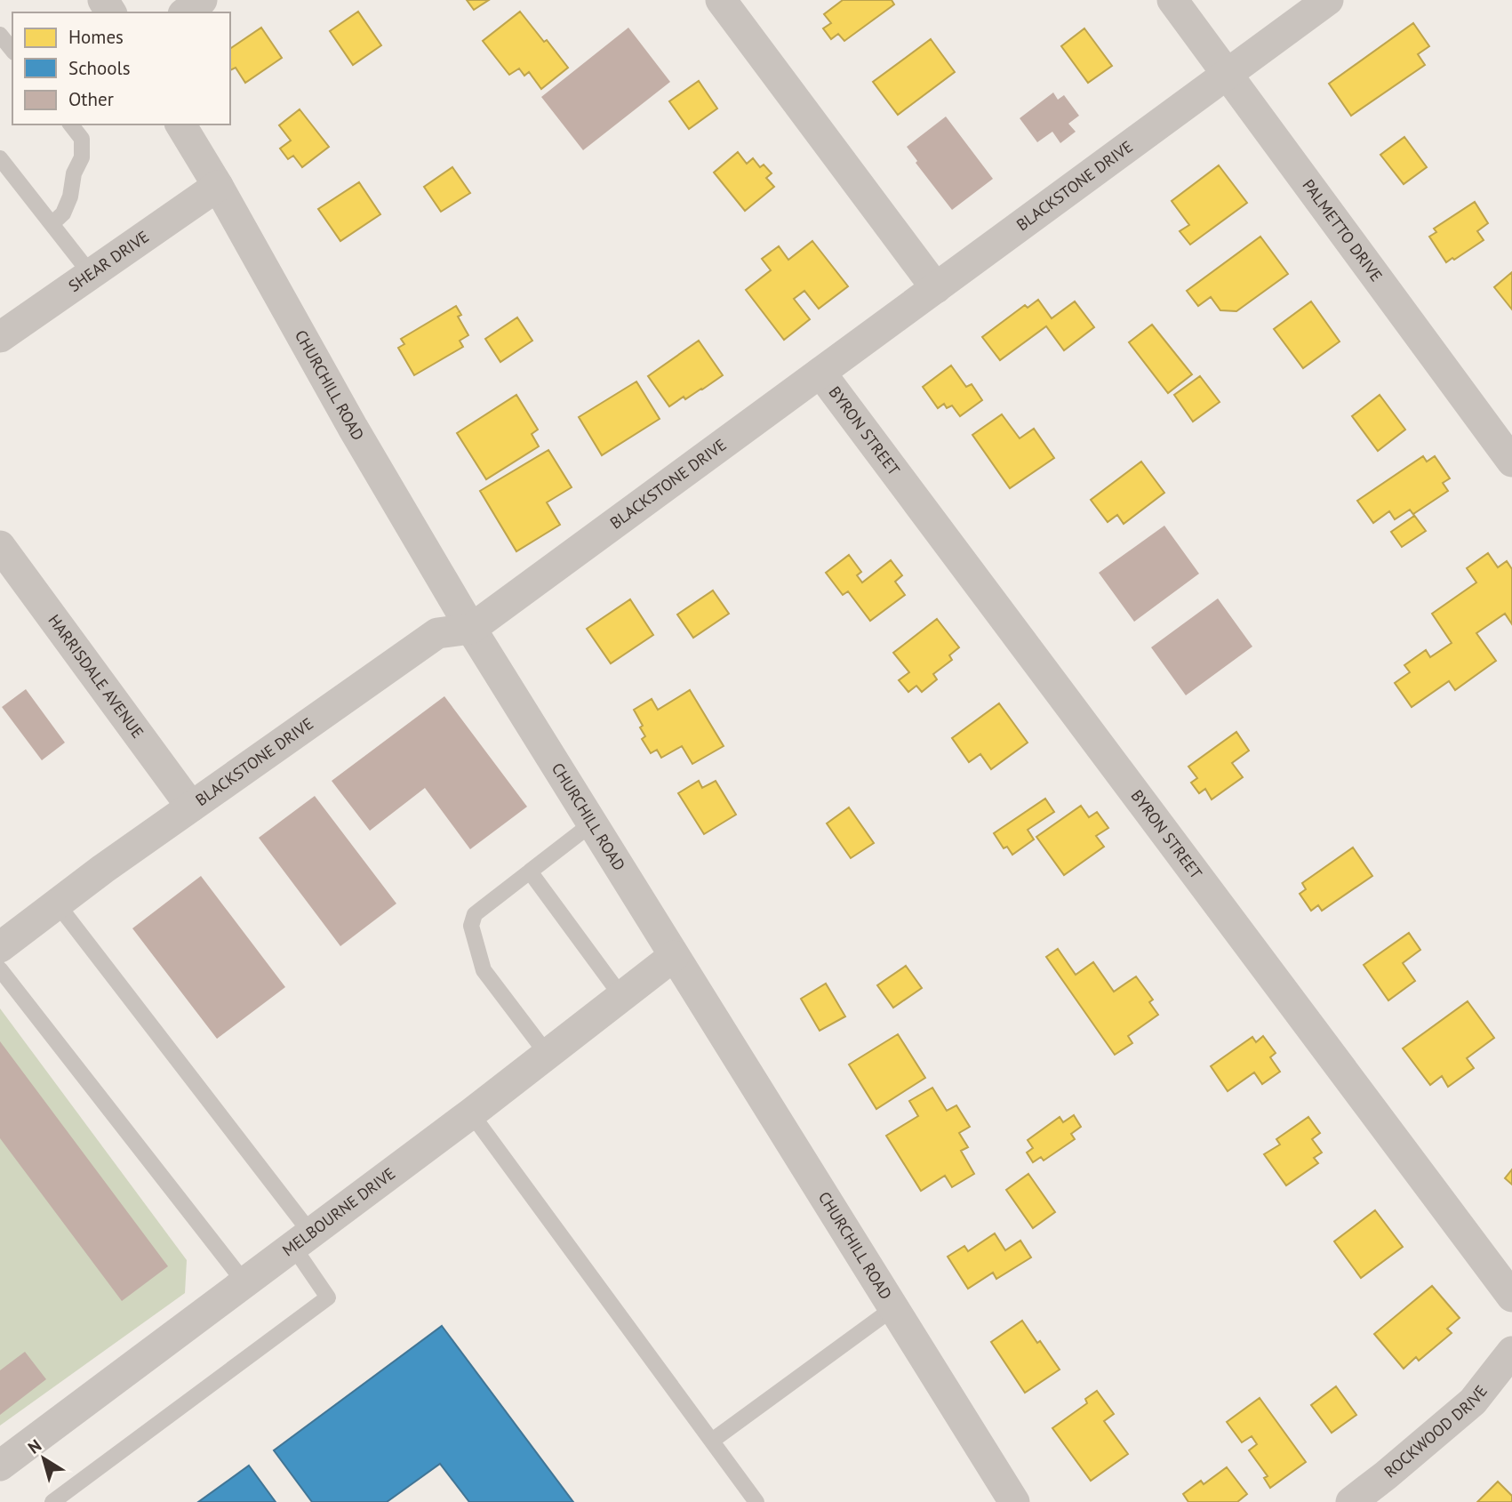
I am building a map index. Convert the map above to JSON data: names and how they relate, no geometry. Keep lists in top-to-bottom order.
{
  "streets": {
    "street": [
      "BLACKSTONE DRIVE",
      "PALMETTO DRIVE",
      "SHEAR DRIVE",
      "CHURCHILL ROAD",
      "BYRON STREET",
      "HARRISDALE AVENUE",
      "MELBOURNE DRIVE",
      "ROCKWOOD DRIVE"
    ]
  },
  "crossings": [
    ["BLACKSTONE DRIVE", "PALMETTO DRIVE"],
    ["BLACKSTONE DRIVE", "CHURCHILL ROAD"],
    ["BLACKSTONE DRIVE", "BYRON STREET"],
    ["BLACKSTONE DRIVE", "HARRISDALE AVENUE"],
    ["SHEAR DRIVE", "CHURCHILL ROAD"],
    ["CHURCHILL ROAD", "MELBOURNE DRIVE"]
  ],
  "legend": ["Homes", "Schools", "Other"],
  "north": "top left"
}
